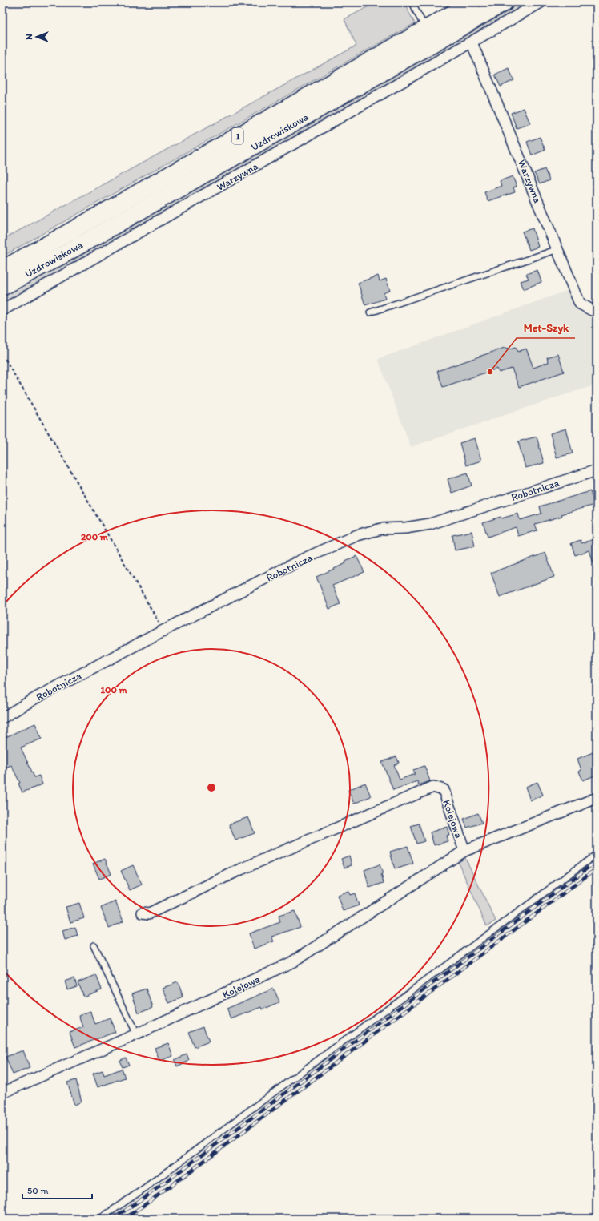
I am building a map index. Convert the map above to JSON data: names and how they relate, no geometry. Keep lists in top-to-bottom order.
{
  "streets": {
    "main road": ["Uzdrowiskowa", "1"],
    "street": ["Warzywna", "Robotnicza", "Kolejowa"]
  },
  "places": ["Met-Szyk"],
  "scale_bar": "50 m",
  "north": "left",
  "rings": ["200 m", "100 m"]
}
